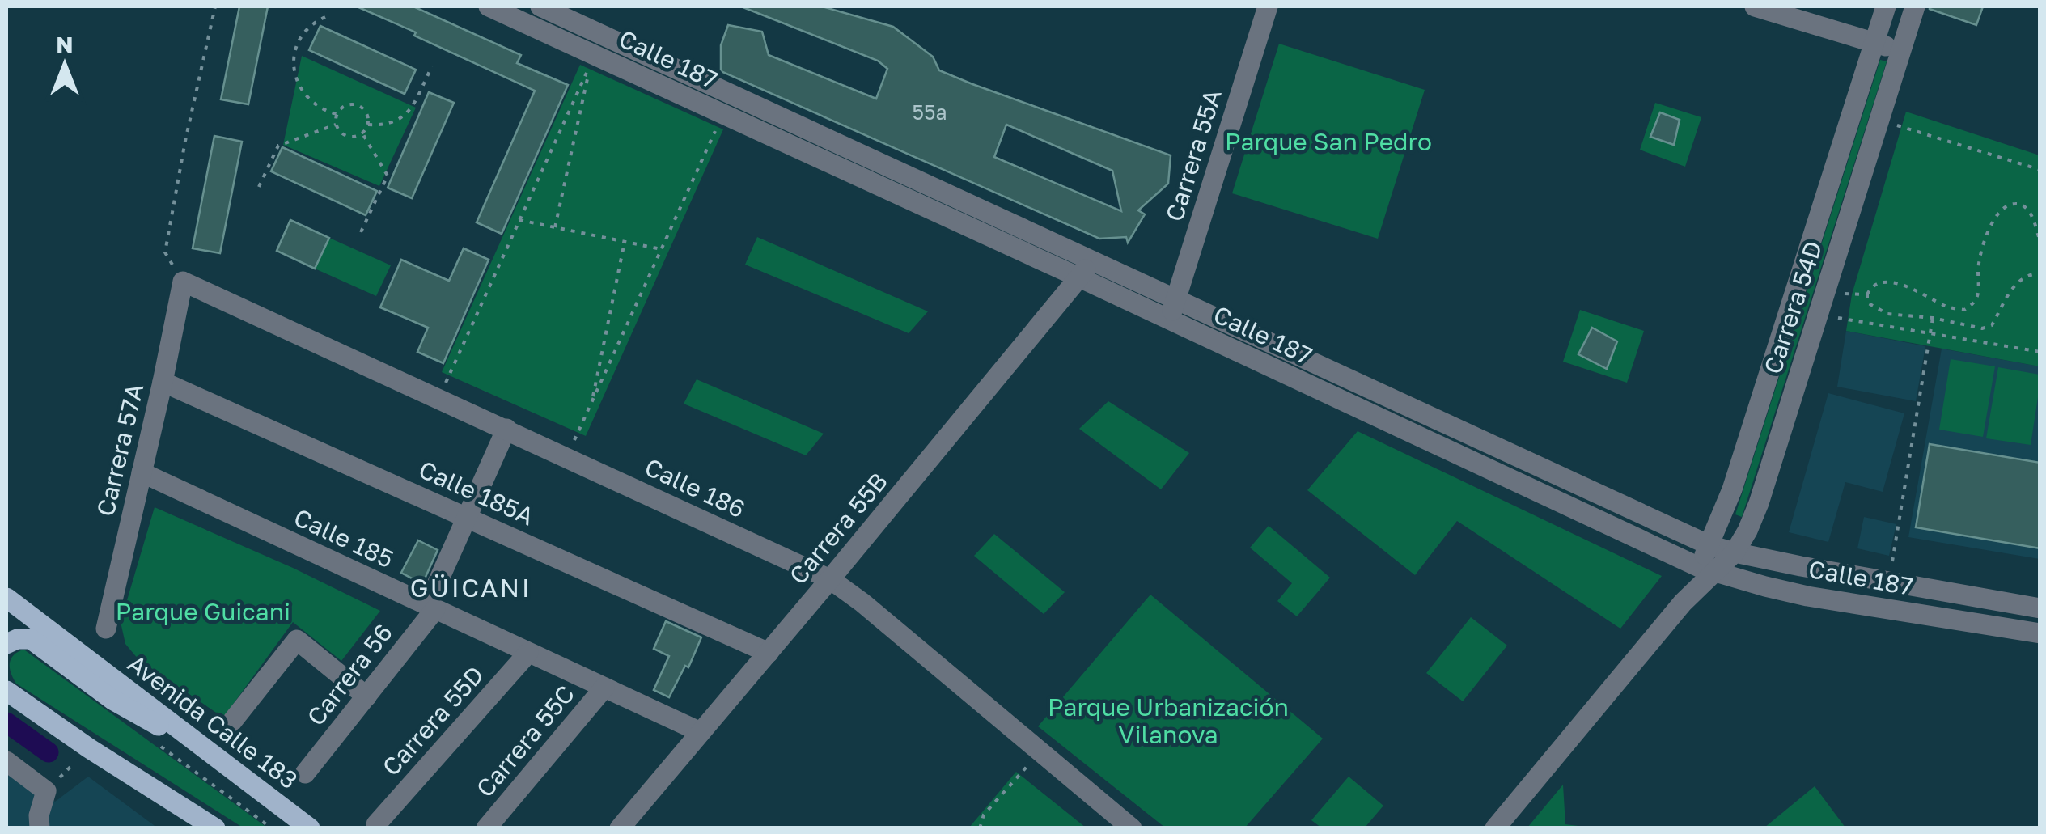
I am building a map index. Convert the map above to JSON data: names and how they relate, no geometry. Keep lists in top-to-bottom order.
{
  "streets": {
    "main road": ["Avenida Calle 183"],
    "street": [
      "Calle 187",
      "Carrera 55A",
      "Carrera 54D",
      "Carrera 57A",
      "Calle 186",
      "Calle 185A",
      "Carrera 55B",
      "Calle 185",
      "Carrera 56",
      "Carrera 55D",
      "Carrera 55C"
    ]
  },
  "crossings": [
    ["Calle 187", "Carrera 55A"],
    ["Calle 187", "Carrera 54D"],
    ["Calle 187", "Carrera 55B"],
    ["Carrera 57A", "Calle 186"],
    ["Carrera 57A", "Calle 185A"],
    ["Carrera 57A", "Calle 185"],
    ["Calle 186", "Carrera 55B"],
    ["Calle 186", "Carrera 56"],
    ["Calle 185A", "Carrera 55B"],
    ["Calle 185A", "Carrera 56"],
    ["Carrera 55B", "Calle 185"],
    ["Calle 185", "Carrera 56"],
    ["Calle 185", "Carrera 55D"],
    ["Calle 185", "Carrera 55C"]
  ],
  "districts": ["GÜICANI"],
  "parks": ["Parque San Pedro", "Parque Guicani", "Parque Urbanización Vilanova"],
  "house_numbers": ["55a"],
  "north": "top"
}
